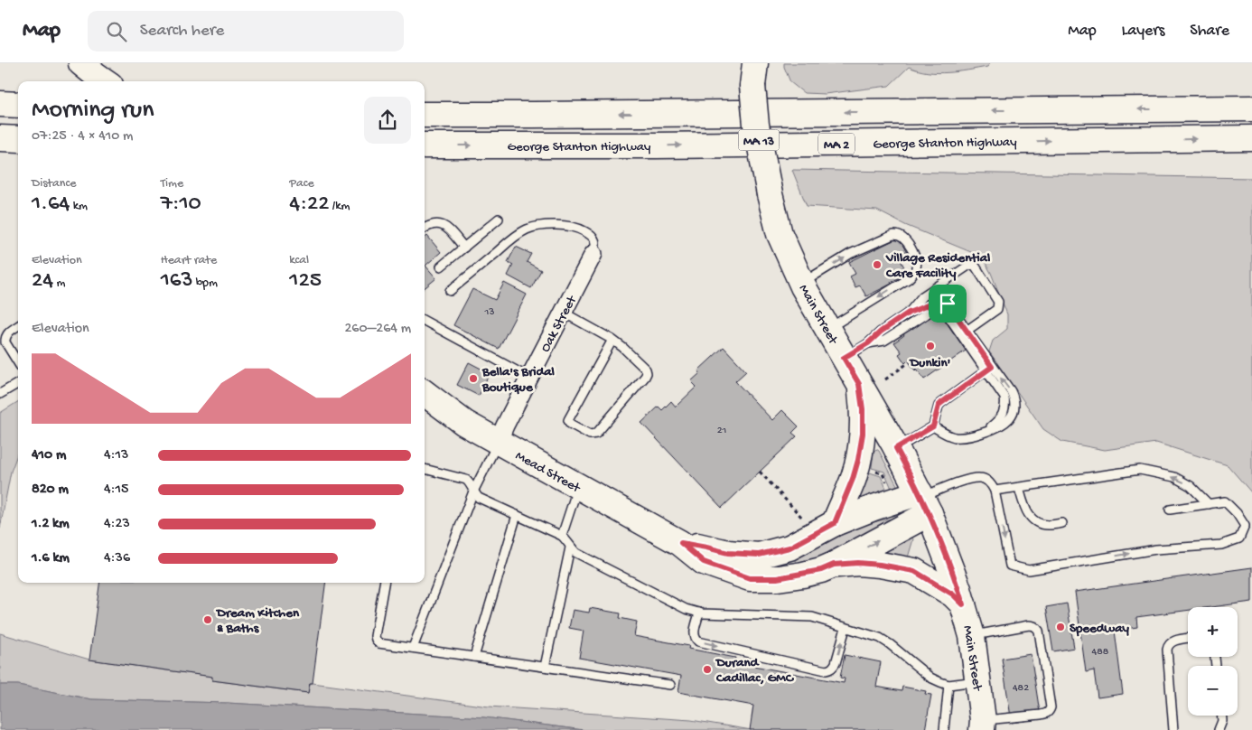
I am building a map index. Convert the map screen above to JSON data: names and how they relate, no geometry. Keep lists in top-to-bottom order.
{
  "streets": {
    "main road": [
      "MA 13",
      "George Stanton Highway",
      "MA 2",
      "Main Street",
      "Mead Street"
    ],
    "street": ["Oak Street"]
  },
  "crossings": [
    ["Main Street", "Mead Street"],
    ["Oak Street", "Mead Street"]
  ],
  "places": [
    "Village Residential Care Facility",
    "Dunkin'",
    "Bella's Bridal Boutique",
    "Dream Kitchen & Baths",
    "Speedway",
    "Durand Cadillac, GMC"
  ],
  "house_numbers": [
    "13",
    "21",
    "488",
    "482"
  ],
  "page": {
    "header": "Map",
    "search": "Search here",
    "nav": ["Map", "Layers", "Share"],
    "heading": ["Morning run", "07:25 · 4 × 410 m"],
    "stats": [
      ["Distance", "1.64 km"],
      ["Time", "7:10"],
      ["Pace", "4:22 /km"],
      ["Elevation", "24 m"],
      ["Heart rate", "163 bpm"],
      ["kcal", "125"]
    ],
    "chart": ["Elevation", "260–264 m"],
    "list": [
      {
        "name": "410 m",
        "note": "4:13"
      },
      {
        "name": "820 m",
        "note": "4:15"
      },
      {
        "name": "1.2 km",
        "note": "4:23"
      },
      {
        "name": "1.6 km",
        "note": "4:36"
      }
    ],
    "map_buttons": ["+", "−"]
  }
}
